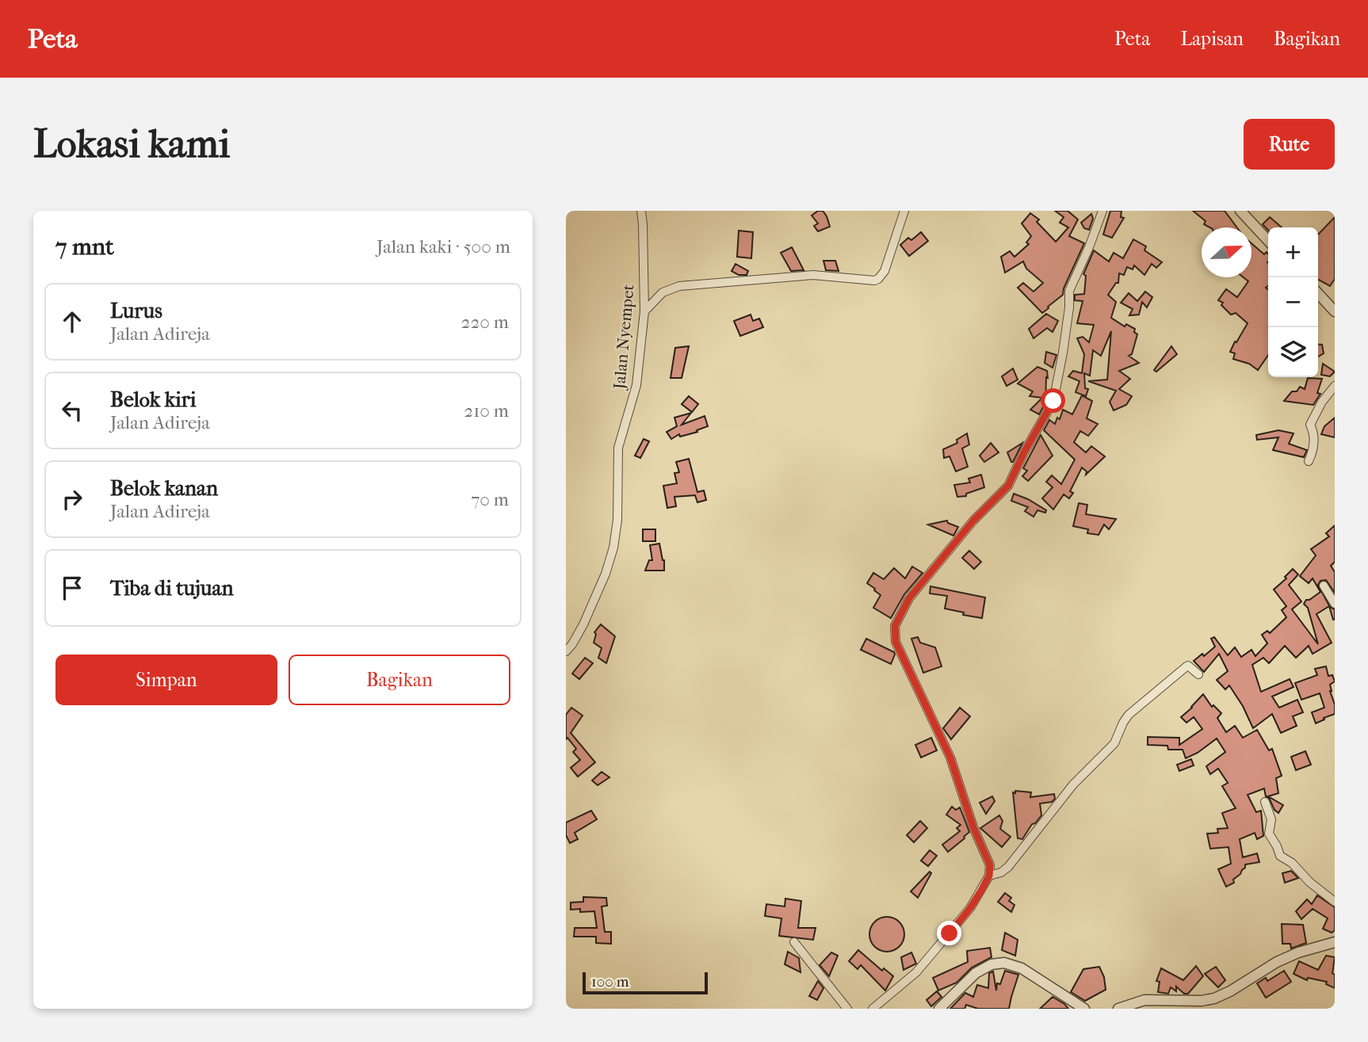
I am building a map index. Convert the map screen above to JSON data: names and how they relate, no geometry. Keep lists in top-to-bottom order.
{
  "streets": {
    "street": ["Jalan Nyempet"]
  },
  "scale_bar": "100 m",
  "north": "right",
  "page": {
    "header": "Peta",
    "nav": ["Peta", "Lapisan", "Bagikan"],
    "buttons": [
      "Rute",
      ["Simpan", "Bagikan"]
    ],
    "title": "Lokasi kami",
    "heading": ["7 mnt", "Jalan kaki · 500 m"],
    "map_buttons": ["+", "−"],
    "list": [
      ["Lurus", "Jalan Adireja", "220 m"],
      ["Belok kiri", "Jalan Adireja", "210 m"],
      ["Belok kanan", "Jalan Adireja", "70 m"],
      "Tiba di tujuan"
    ],
    "scale": "100 m"
  }
}
